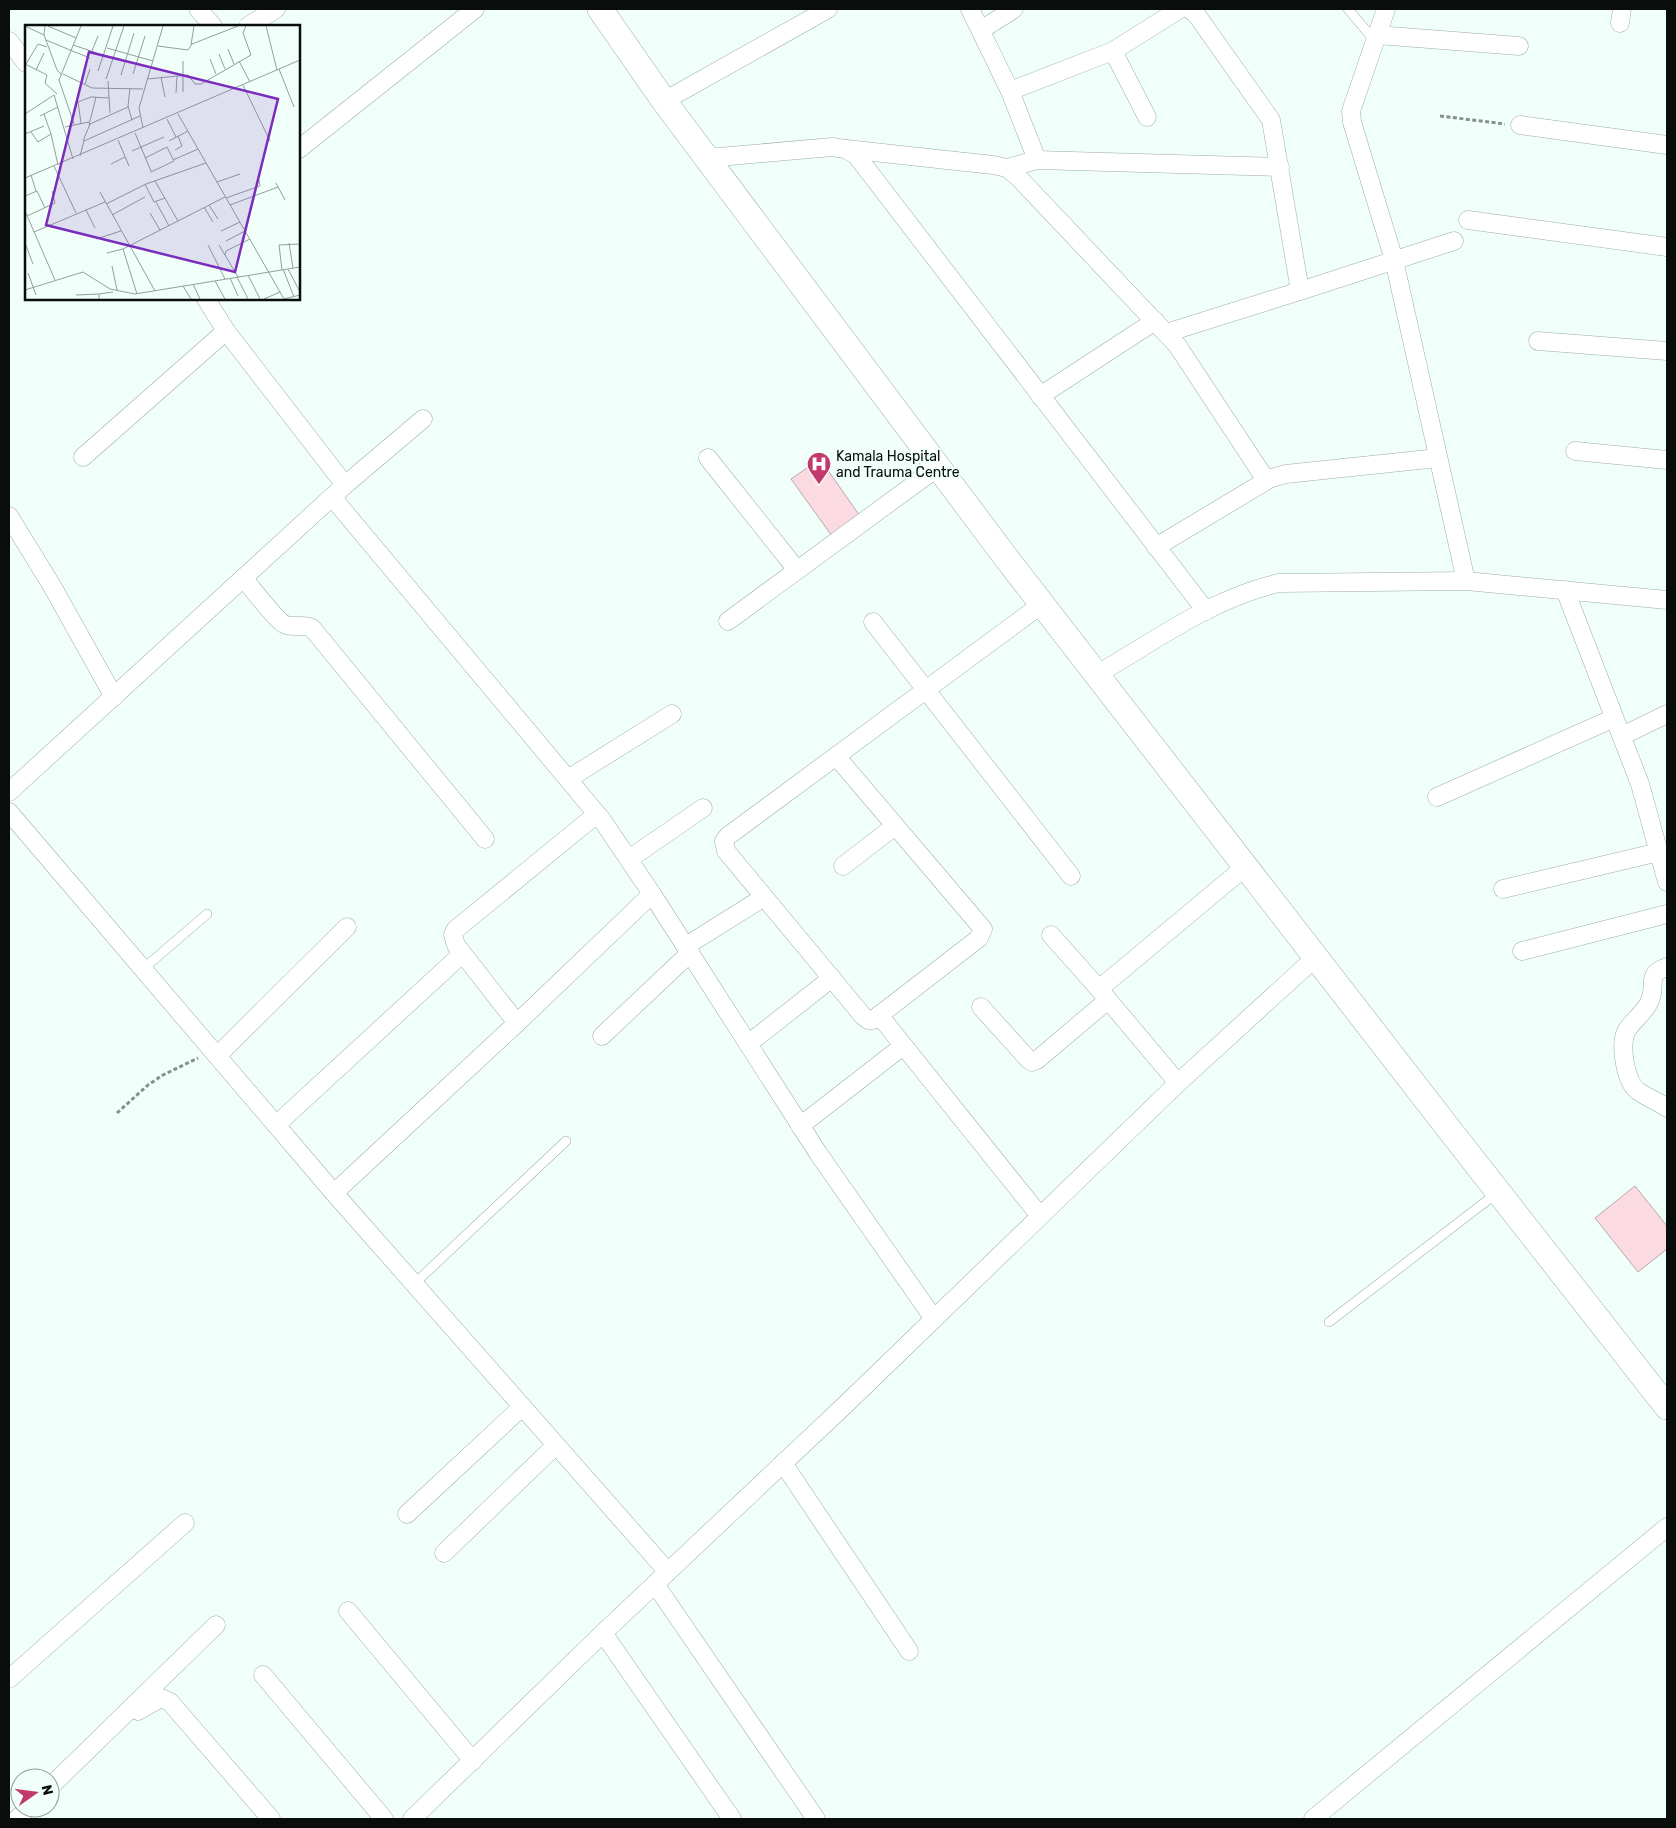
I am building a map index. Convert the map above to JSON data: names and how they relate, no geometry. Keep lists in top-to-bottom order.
{
  "places": {
    "hospital": ["Kamala Hospital and Trauma Centre"]
  },
  "north": "right"
}
